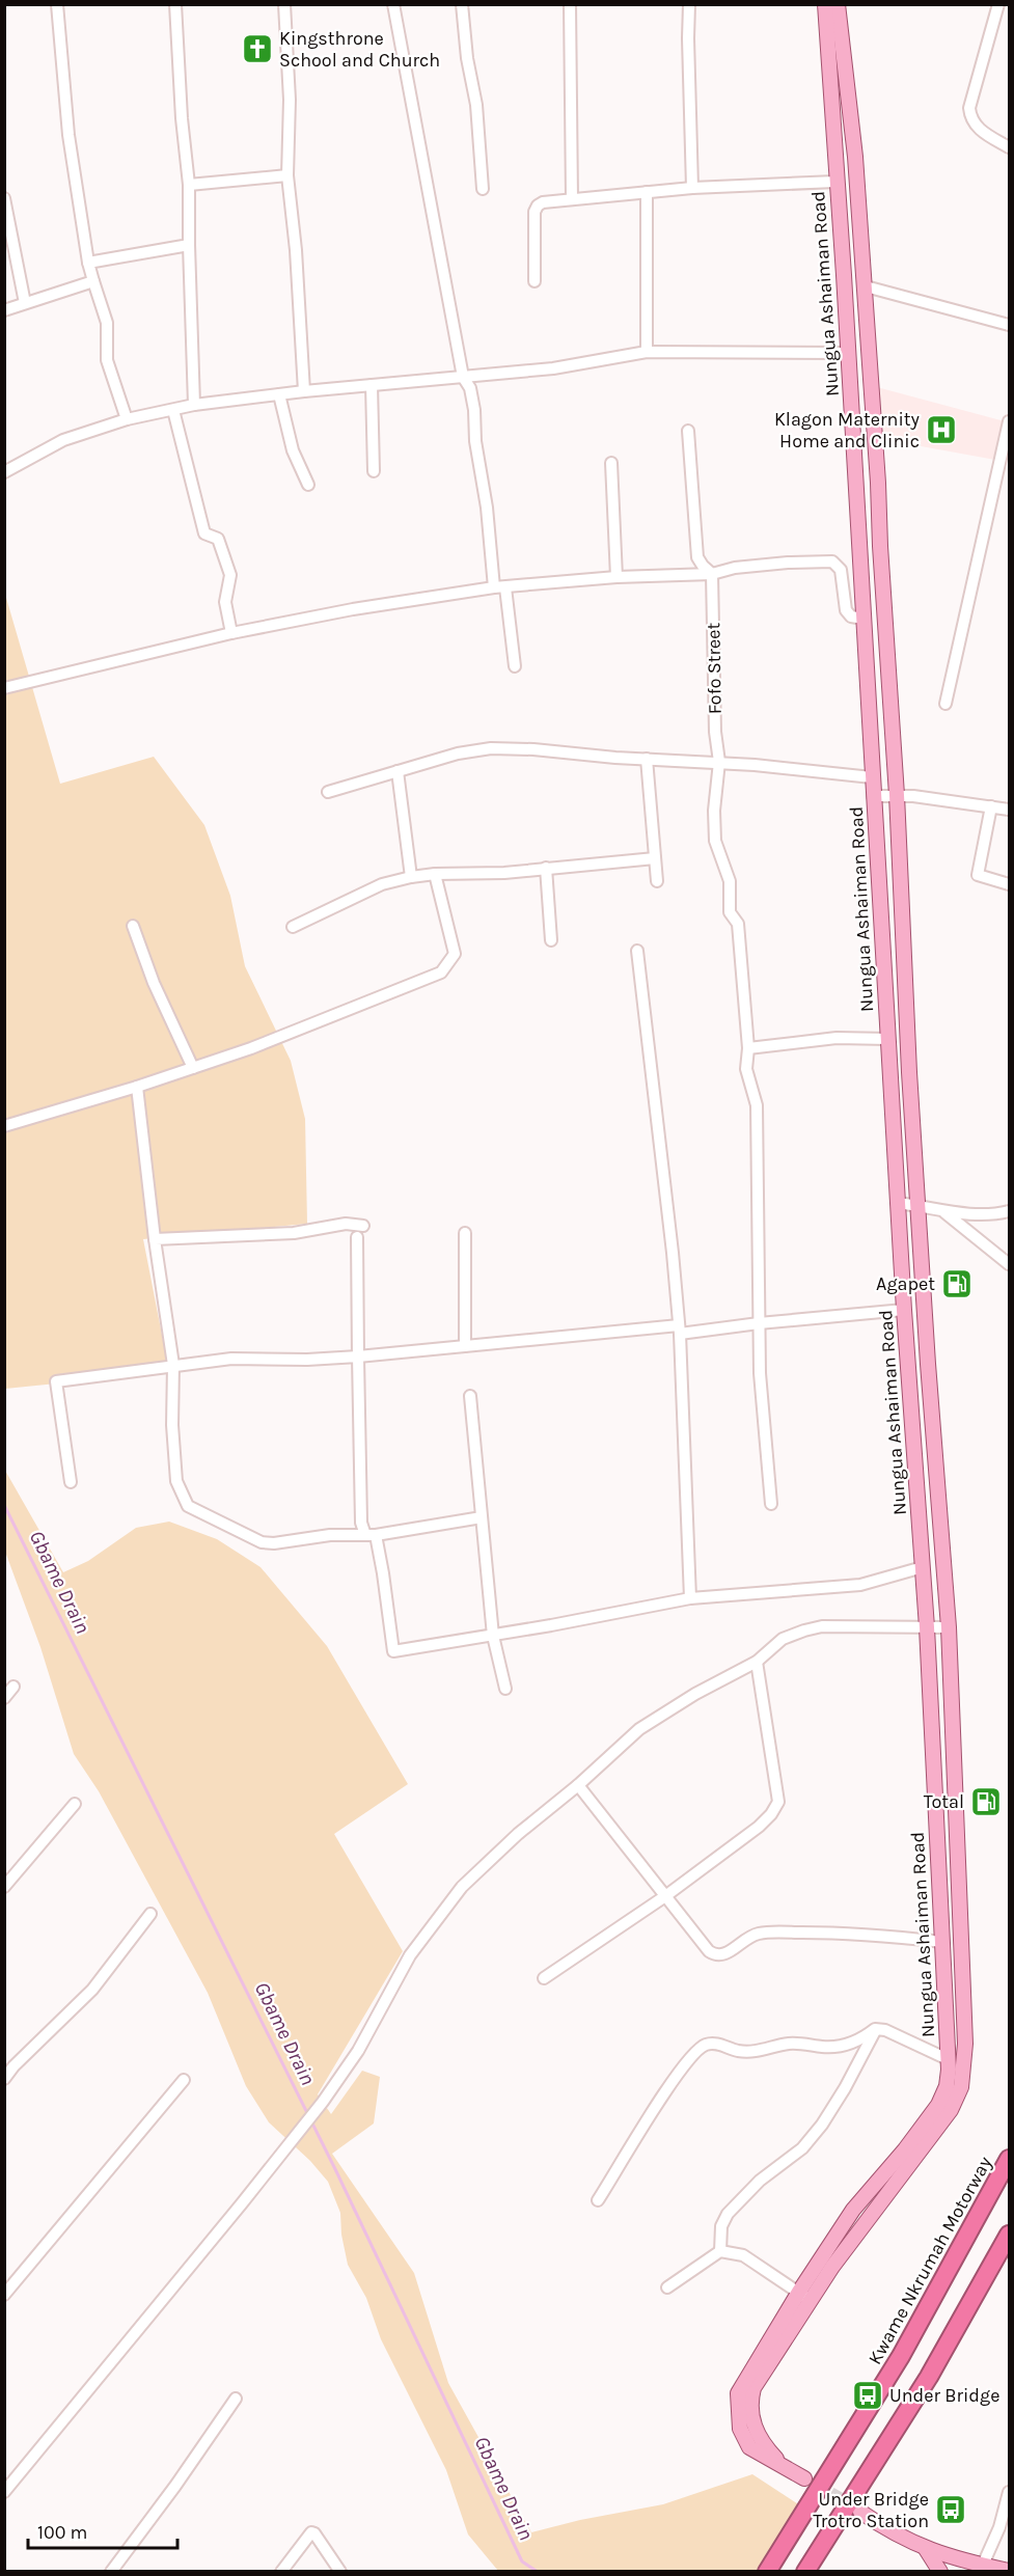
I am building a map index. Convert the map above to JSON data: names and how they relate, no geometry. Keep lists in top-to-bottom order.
{
  "streets": {
    "highway": ["Kwame Nkrumah Motorway"],
    "main road": ["Nungua Ashaiman Road"],
    "street": ["Fofo Street"]
  },
  "water": ["Gbame Drain"],
  "places": {
    "church": ["Kingsthrone School and Church"],
    "hospital": ["Klagon Maternity Home and Clinic"],
    "fuel station": ["Agapet", "Total"],
    "bus stop": ["Under Bridge", "Under Bridge Trotro Station"]
  },
  "scale_bar": "100 m"
}
